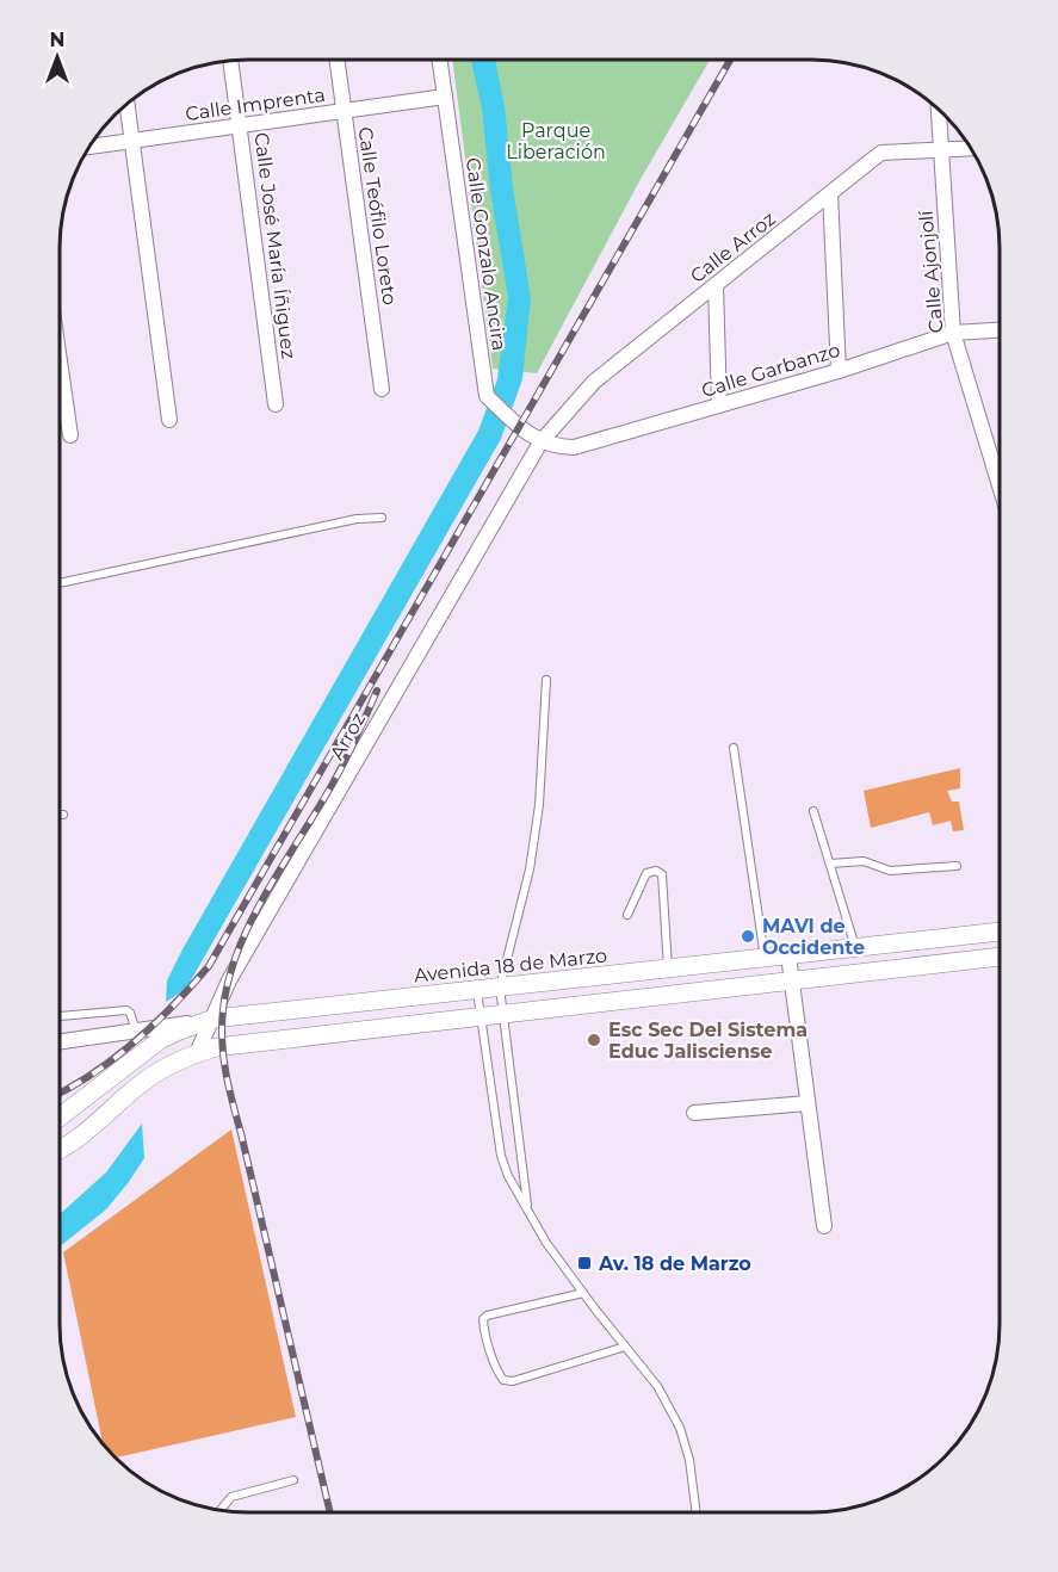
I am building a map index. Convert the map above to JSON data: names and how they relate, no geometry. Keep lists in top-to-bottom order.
{
  "streets": {
    "street": [
      "Calle Imprenta",
      "Calle Teófilo Loreto",
      "Calle José María Íñiguez",
      "Calle Arroz",
      "Calle Gonzalo Ancira",
      "Calle Ajonjolí",
      "Calle Garbanzo",
      "Arroz",
      "Avenida 18 de Marzo"
    ]
  },
  "crossings": [
    ["Calle Imprenta", "Calle Teófilo Loreto"],
    ["Calle Imprenta", "Calle José María Íñiguez"],
    ["Calle Imprenta", "Calle Gonzalo Ancira"],
    ["Calle Arroz", "Calle Gonzalo Ancira"],
    ["Calle Arroz", "Calle Ajonjolí"],
    ["Calle Arroz", "Calle Garbanzo"],
    ["Calle Arroz", "Arroz"],
    ["Calle Gonzalo Ancira", "Calle Garbanzo"],
    ["Calle Gonzalo Ancira", "Arroz"],
    ["Calle Ajonjolí", "Calle Garbanzo"],
    ["Calle Garbanzo", "Arroz"],
    ["Arroz", "Avenida 18 de Marzo"]
  ],
  "parks": ["Parque Liberación"],
  "places": {
    "other": ["MAVI de Occidente", "Esc Sec Del Sistema Educ Jalisciense"],
    "transit": ["Av. 18 de Marzo"]
  },
  "north": "top"
}
